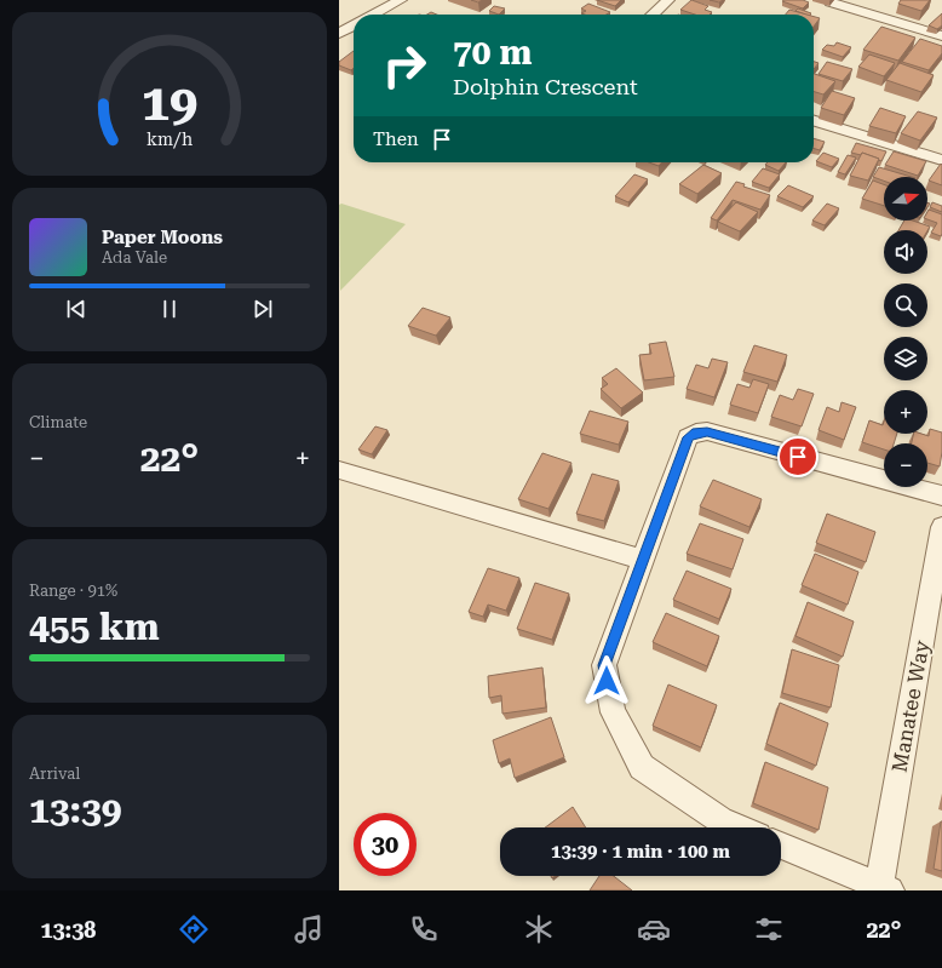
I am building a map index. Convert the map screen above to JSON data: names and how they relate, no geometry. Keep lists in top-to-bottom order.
{
  "streets": {
    "street": ["Manatee Way"]
  },
  "north": "right",
  "page": {
    "turn": ["70 m", "Dolphin Crescent"],
    "then": "Then",
    "map_buttons": ["+", "−"],
    "song": ["Paper Moons", "Ada Vale"],
    "tile": [
      "Climate",
      ["Range · 91%", "455 km"],
      ["Arrival", "13:39"]
    ],
    "heat": ["−", "22°", "+"],
    "limit": "30",
    "trip": "13:39 · 1 min · 100 m",
    "tabs": ["13:38", "22°"],
    "gauge": ["19", "km/h"]
  }
}
